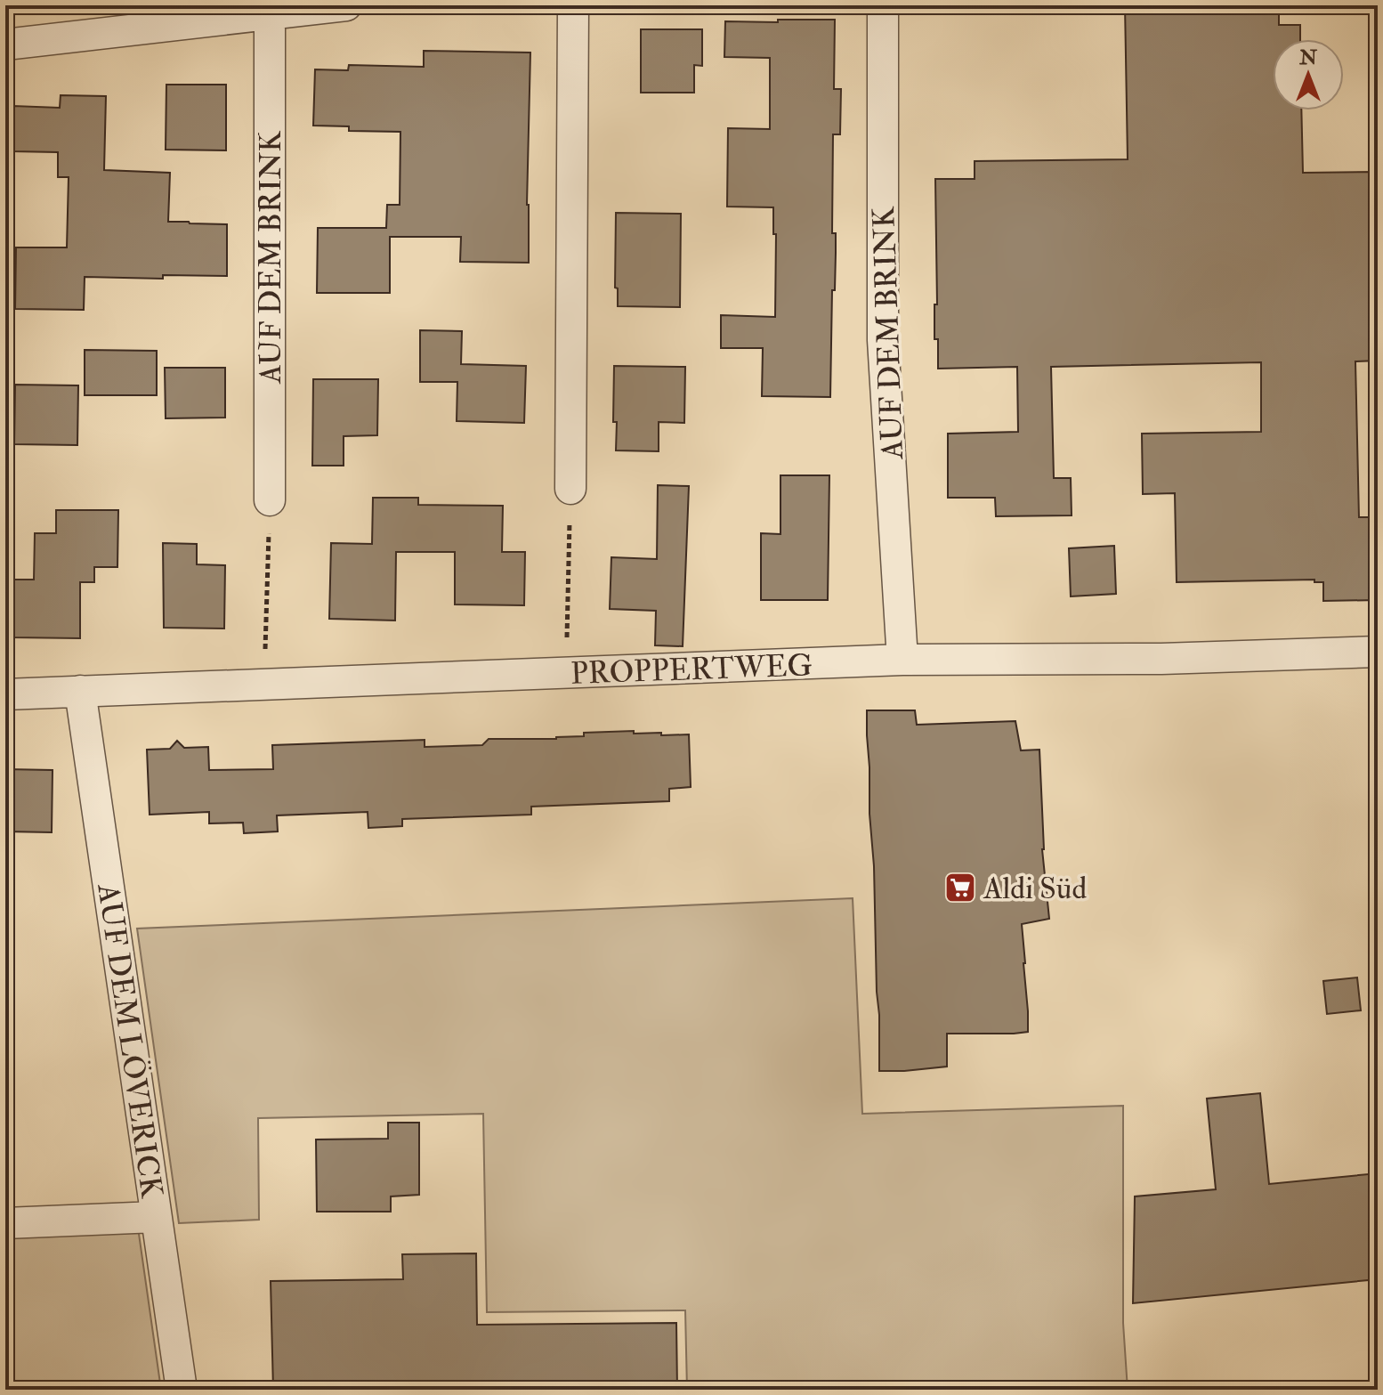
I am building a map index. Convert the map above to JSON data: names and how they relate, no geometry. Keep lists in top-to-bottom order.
{
  "streets": {
    "street": ["AUF DEM BRINK", "PROPPERTWEG", "AUF DEM LÖVERICK"]
  },
  "crossings": [
    ["AUF DEM BRINK", "PROPPERTWEG"],
    ["PROPPERTWEG", "AUF DEM LÖVERICK"]
  ],
  "places": {
    "supermarket": ["Aldi Süd"]
  },
  "north": "top"
}
